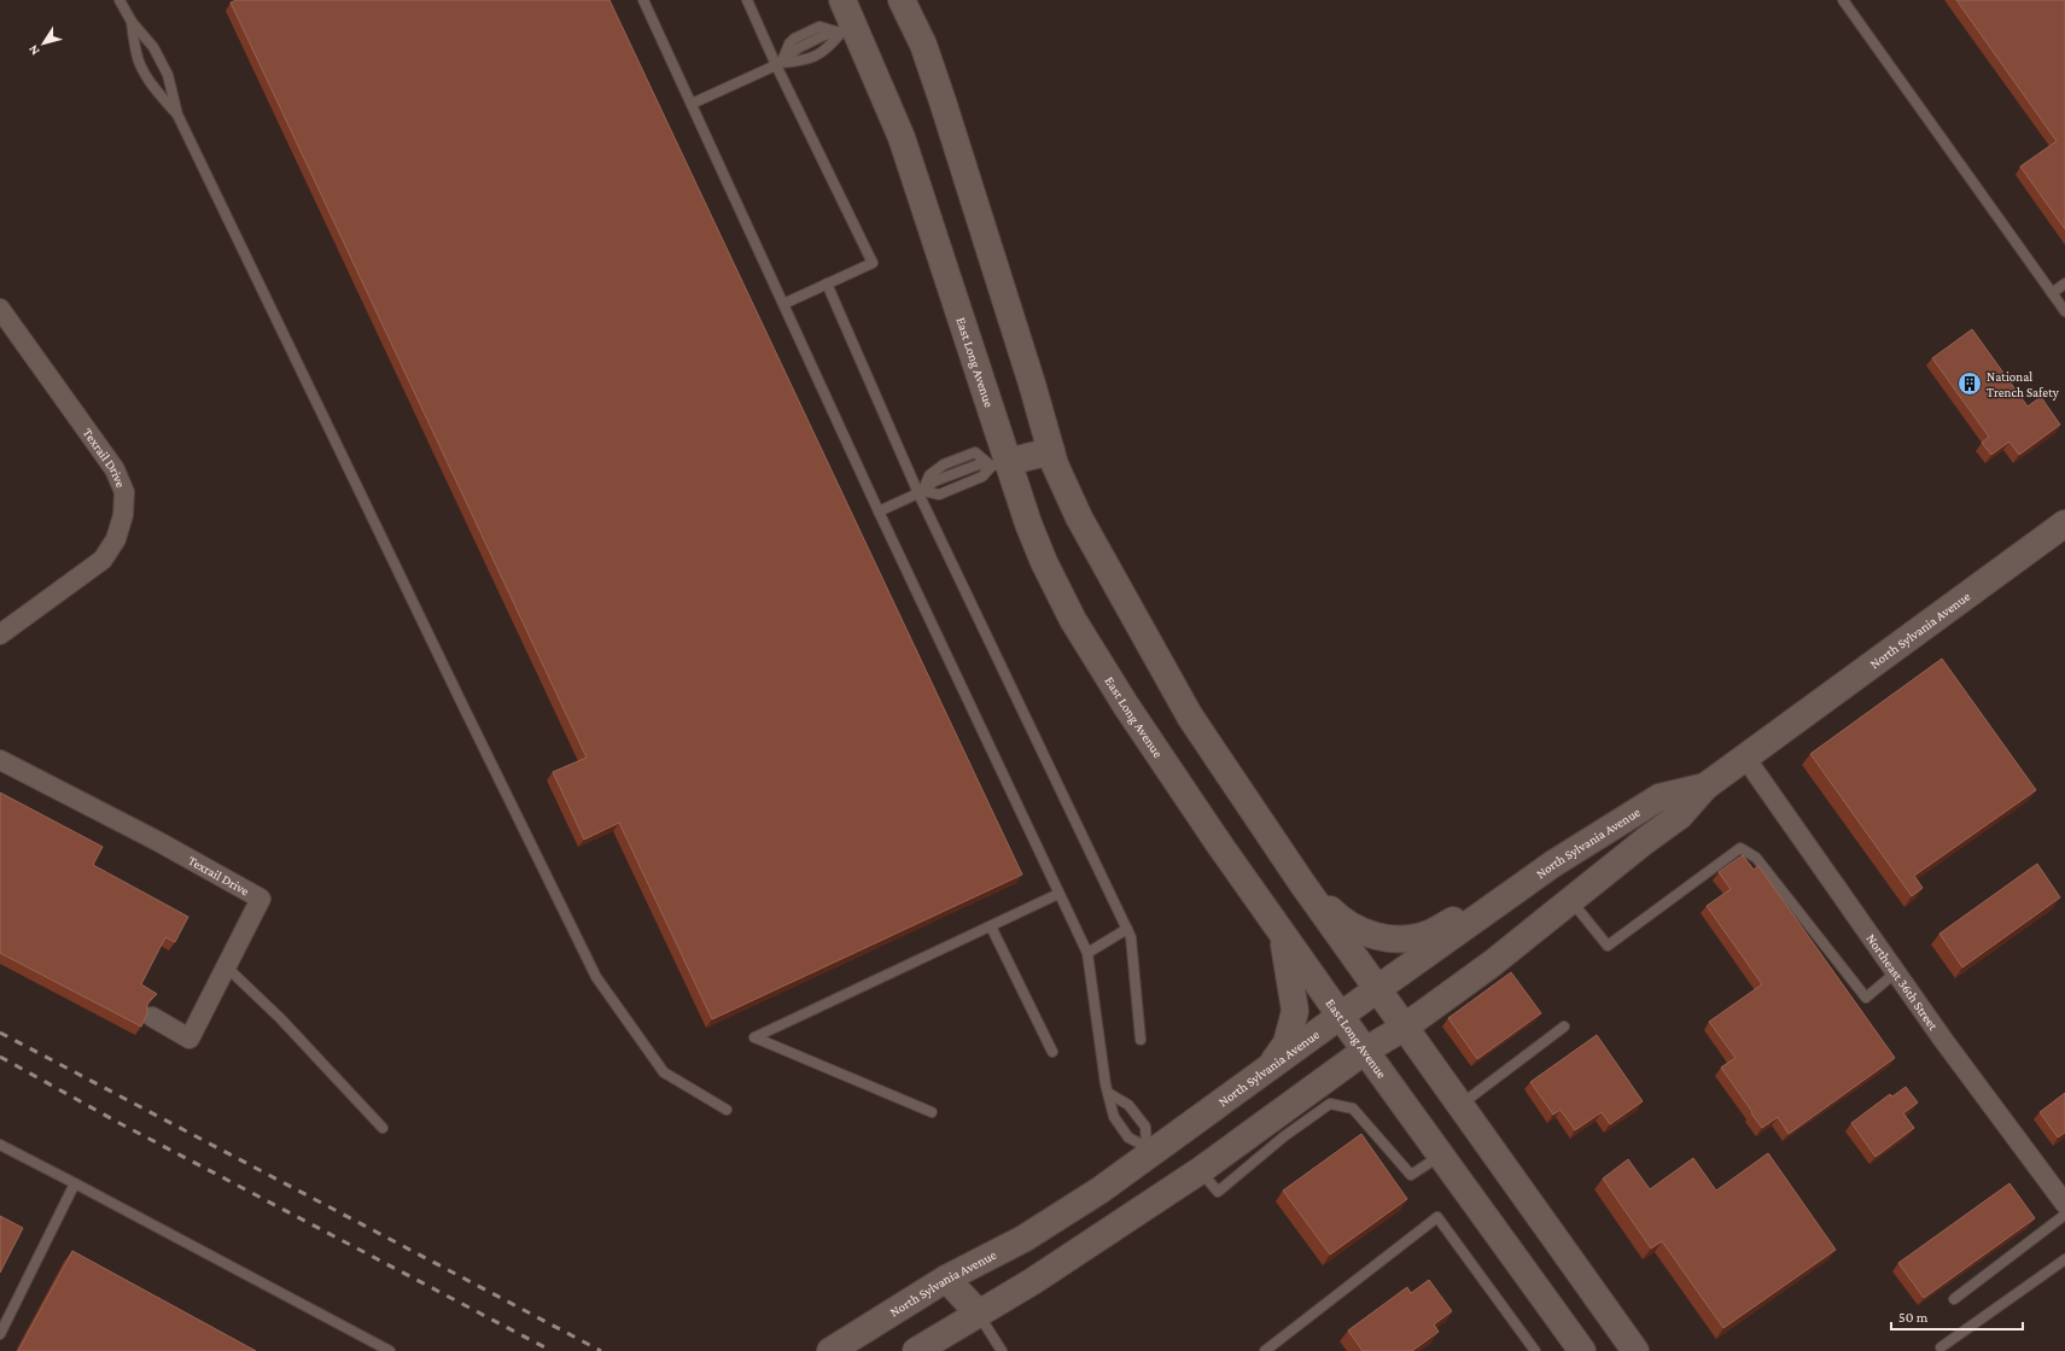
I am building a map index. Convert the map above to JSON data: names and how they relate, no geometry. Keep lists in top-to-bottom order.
{
  "streets": {
    "main road": ["East Long Avenue", "North Sylvania Avenue"],
    "street": ["Texrail Drive", "Northeast 36th Street"]
  },
  "crossings": [
    ["East Long Avenue", "North Sylvania Avenue"],
    ["North Sylvania Avenue", "Northeast 36th Street"]
  ],
  "places": {
    "building": ["National Trench Safety"]
  },
  "scale_bar": "50 m",
  "north": "bottom left"
}
